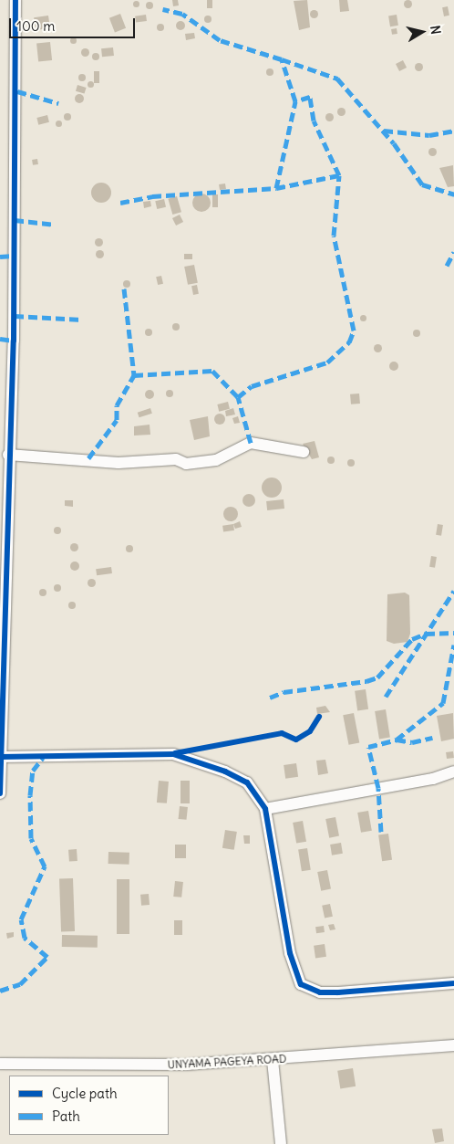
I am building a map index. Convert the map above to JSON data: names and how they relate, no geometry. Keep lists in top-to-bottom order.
{
  "streets": {
    "street": ["UNYAMA PAGEYA ROAD"]
  },
  "legend": ["Cycle path", "Path"],
  "scale_bar": "100 m",
  "north": "right"
}
